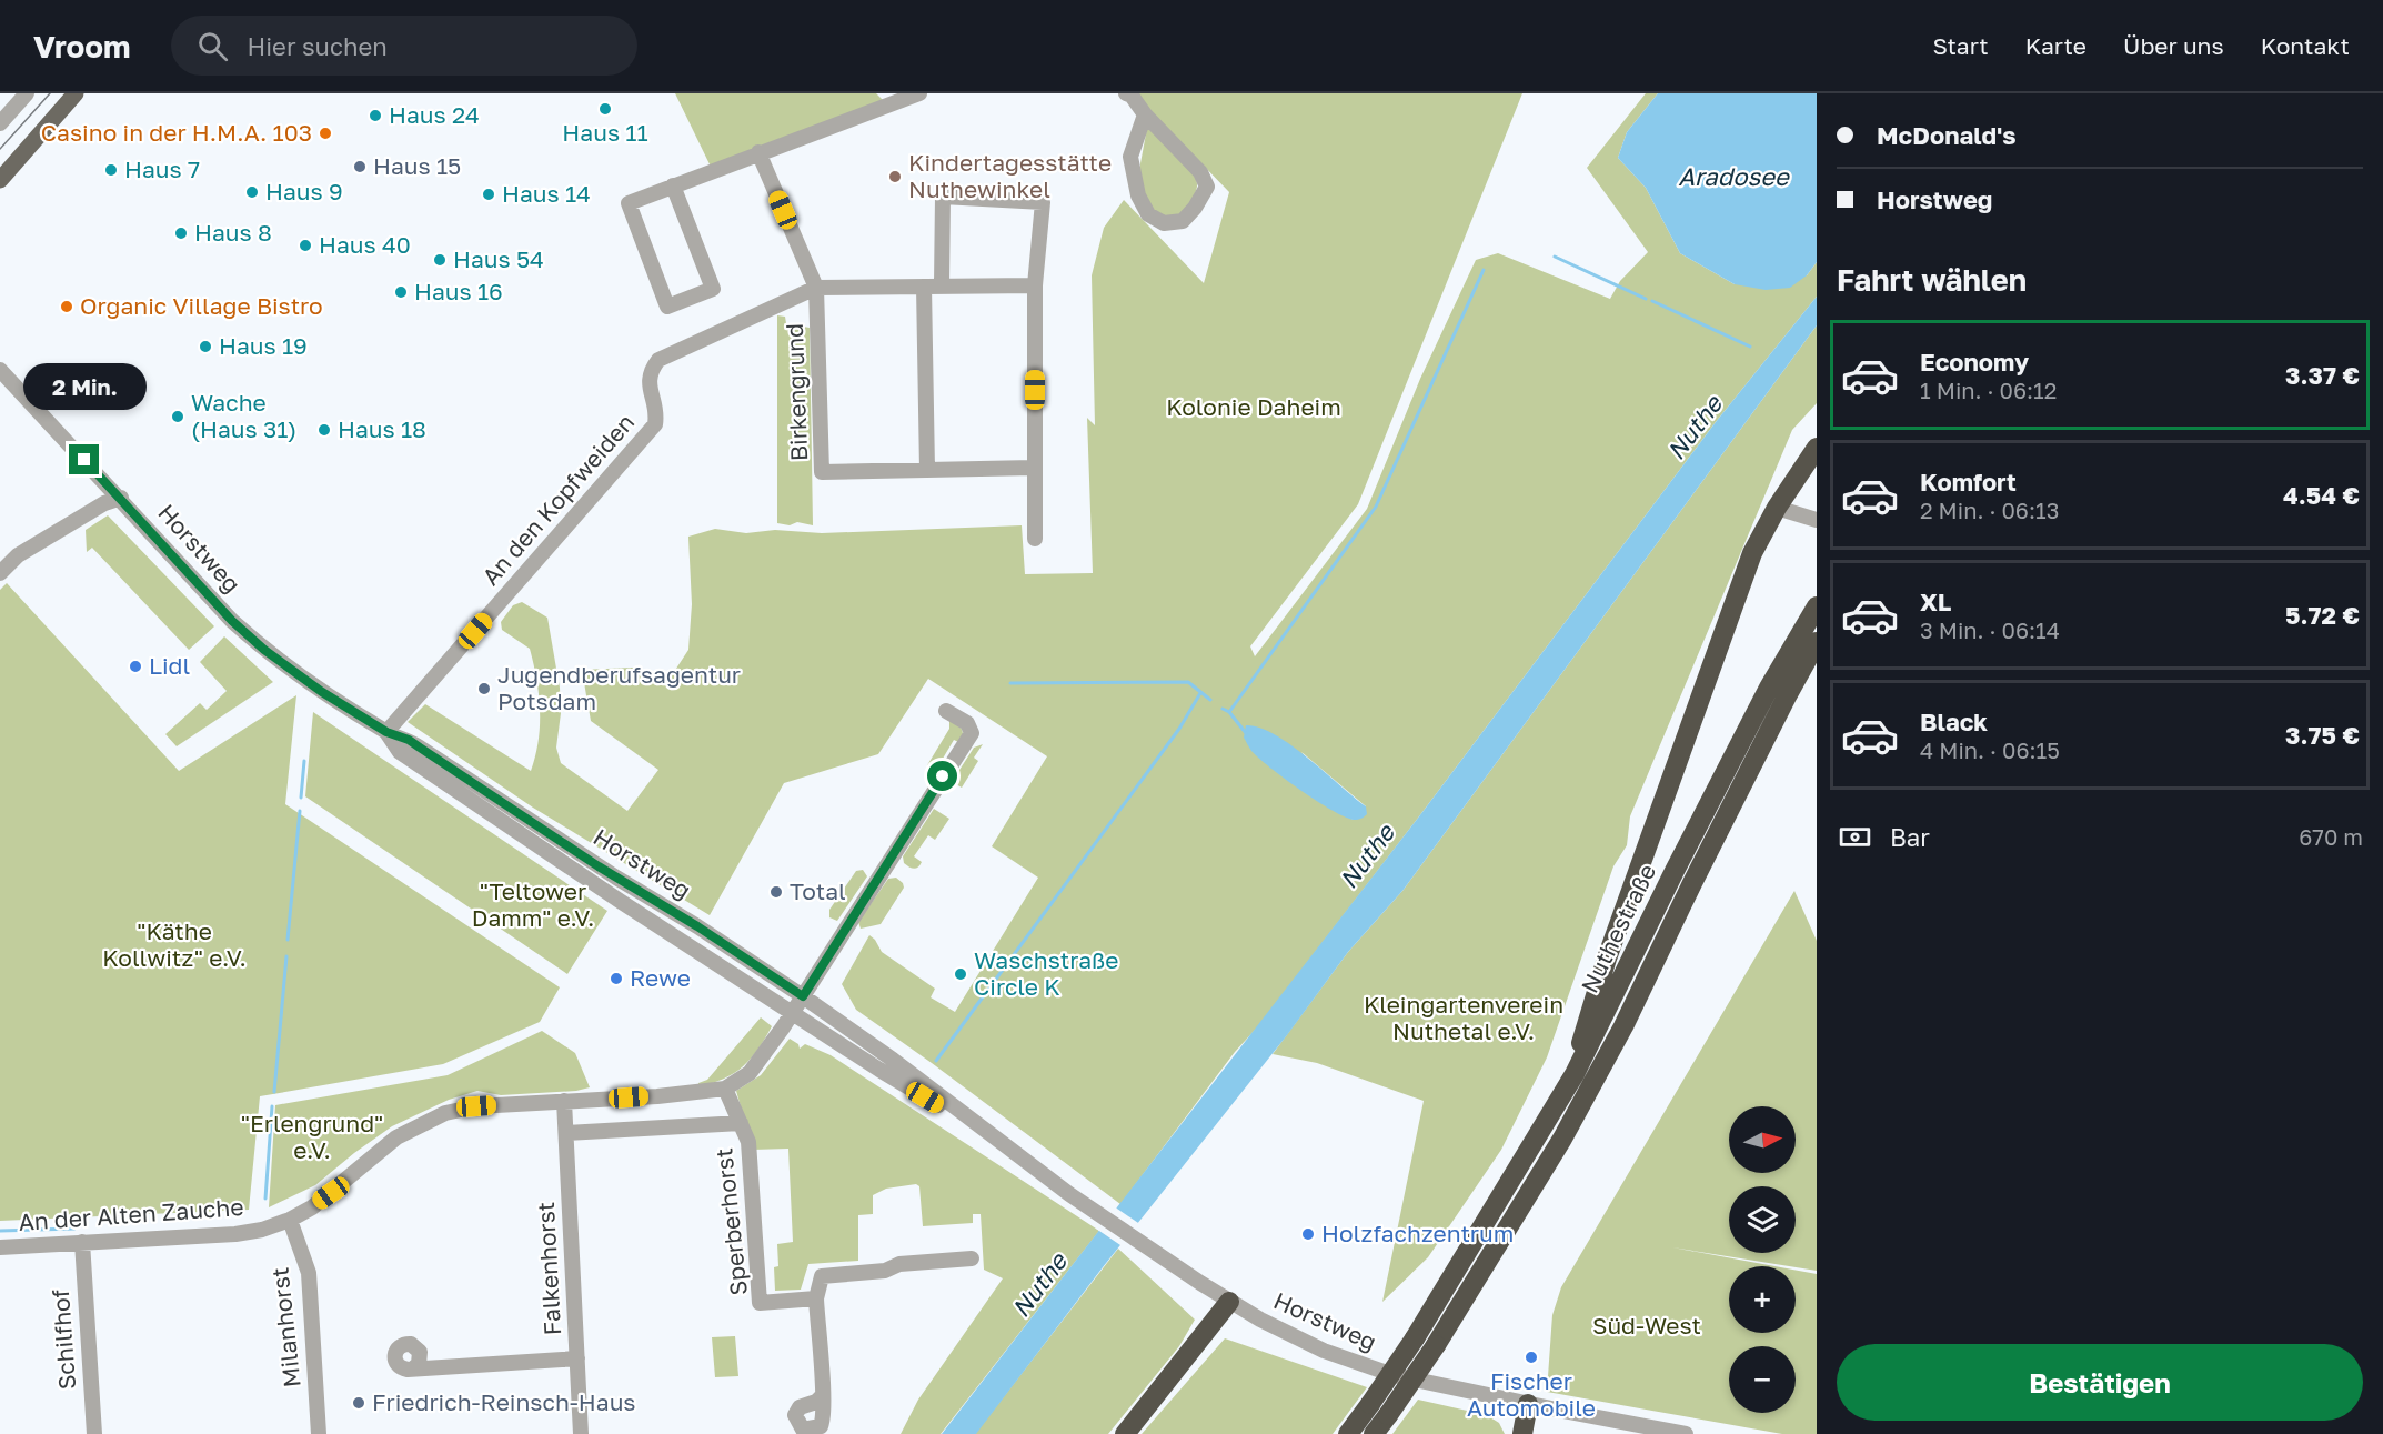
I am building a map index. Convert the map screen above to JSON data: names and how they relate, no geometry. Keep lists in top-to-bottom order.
{
  "streets": {
    "highway": ["Nuthestraße"],
    "street": [
      "Birkengrund",
      "An den Kopfweiden",
      "Horstweg",
      "An der Alten Zauche",
      "Sperberhorst",
      "Falkenhorst",
      "Milanhorst",
      "Schilfhof"
    ]
  },
  "crossings": [
    ["Birkengrund", "An den Kopfweiden"],
    ["An den Kopfweiden", "Horstweg"],
    ["Horstweg", "An der Alten Zauche"],
    ["An der Alten Zauche", "Sperberhorst"],
    ["An der Alten Zauche", "Falkenhorst"],
    ["An der Alten Zauche", "Milanhorst"],
    ["An der Alten Zauche", "Schilfhof"]
  ],
  "water": ["Aradosee", "Nuthe"],
  "parks": [
    "Kolonie Daheim",
    "\"Teltower Damm\" e.V.",
    "\"Käthe Kollwitz\" e.V.",
    "Kleingartenverein Nuthetal e.V.",
    "\"Erlengrund\" e.V.",
    "Süd-West"
  ],
  "places": [
    "Haus 11",
    "Haus 24",
    "Casino in der H.M.A. 103",
    "Haus 15",
    "Haus 7",
    "Kindertagesstätte Nuthewinkel",
    "Haus 9",
    "Haus 14",
    "Haus 8",
    "Haus 40",
    "Haus 54",
    "Haus 16",
    "Organic Village Bistro",
    "Haus 19",
    "Wache (Haus 31)",
    "Haus 18",
    "Lidl",
    "Jugendberufsagentur Potsdam",
    "Total",
    "Waschstraße Circle K",
    "Rewe",
    "Holzfachzentrum",
    "Fischer Automobile",
    "Friedrich-Reinsch-Haus"
  ],
  "north": "right",
  "page": {
    "header": "Vroom",
    "search": "Hier suchen",
    "nav": [
      "Start",
      "Karte",
      "Über uns",
      "Kontakt"
    ],
    "banner": ["McDonald's", "Horstweg"],
    "heading": "Fahrt wählen",
    "list": [
      {
        "name": "Economy",
        "note": "1 Min. · 06:12",
        "value": "3.37 €"
      },
      {
        "name": "Komfort",
        "note": "2 Min. · 06:13",
        "value": "4.54 €"
      },
      {
        "name": "XL",
        "note": "3 Min. · 06:14",
        "value": "5.72 €"
      },
      {
        "name": "Black",
        "note": "4 Min. · 06:15",
        "value": "3.75 €"
      }
    ],
    "bubble": "2 Min.",
    "pay": ["Bar", "670 m"],
    "map_buttons": ["+", "−"],
    "buttons": "Bestätigen"
  }
}
